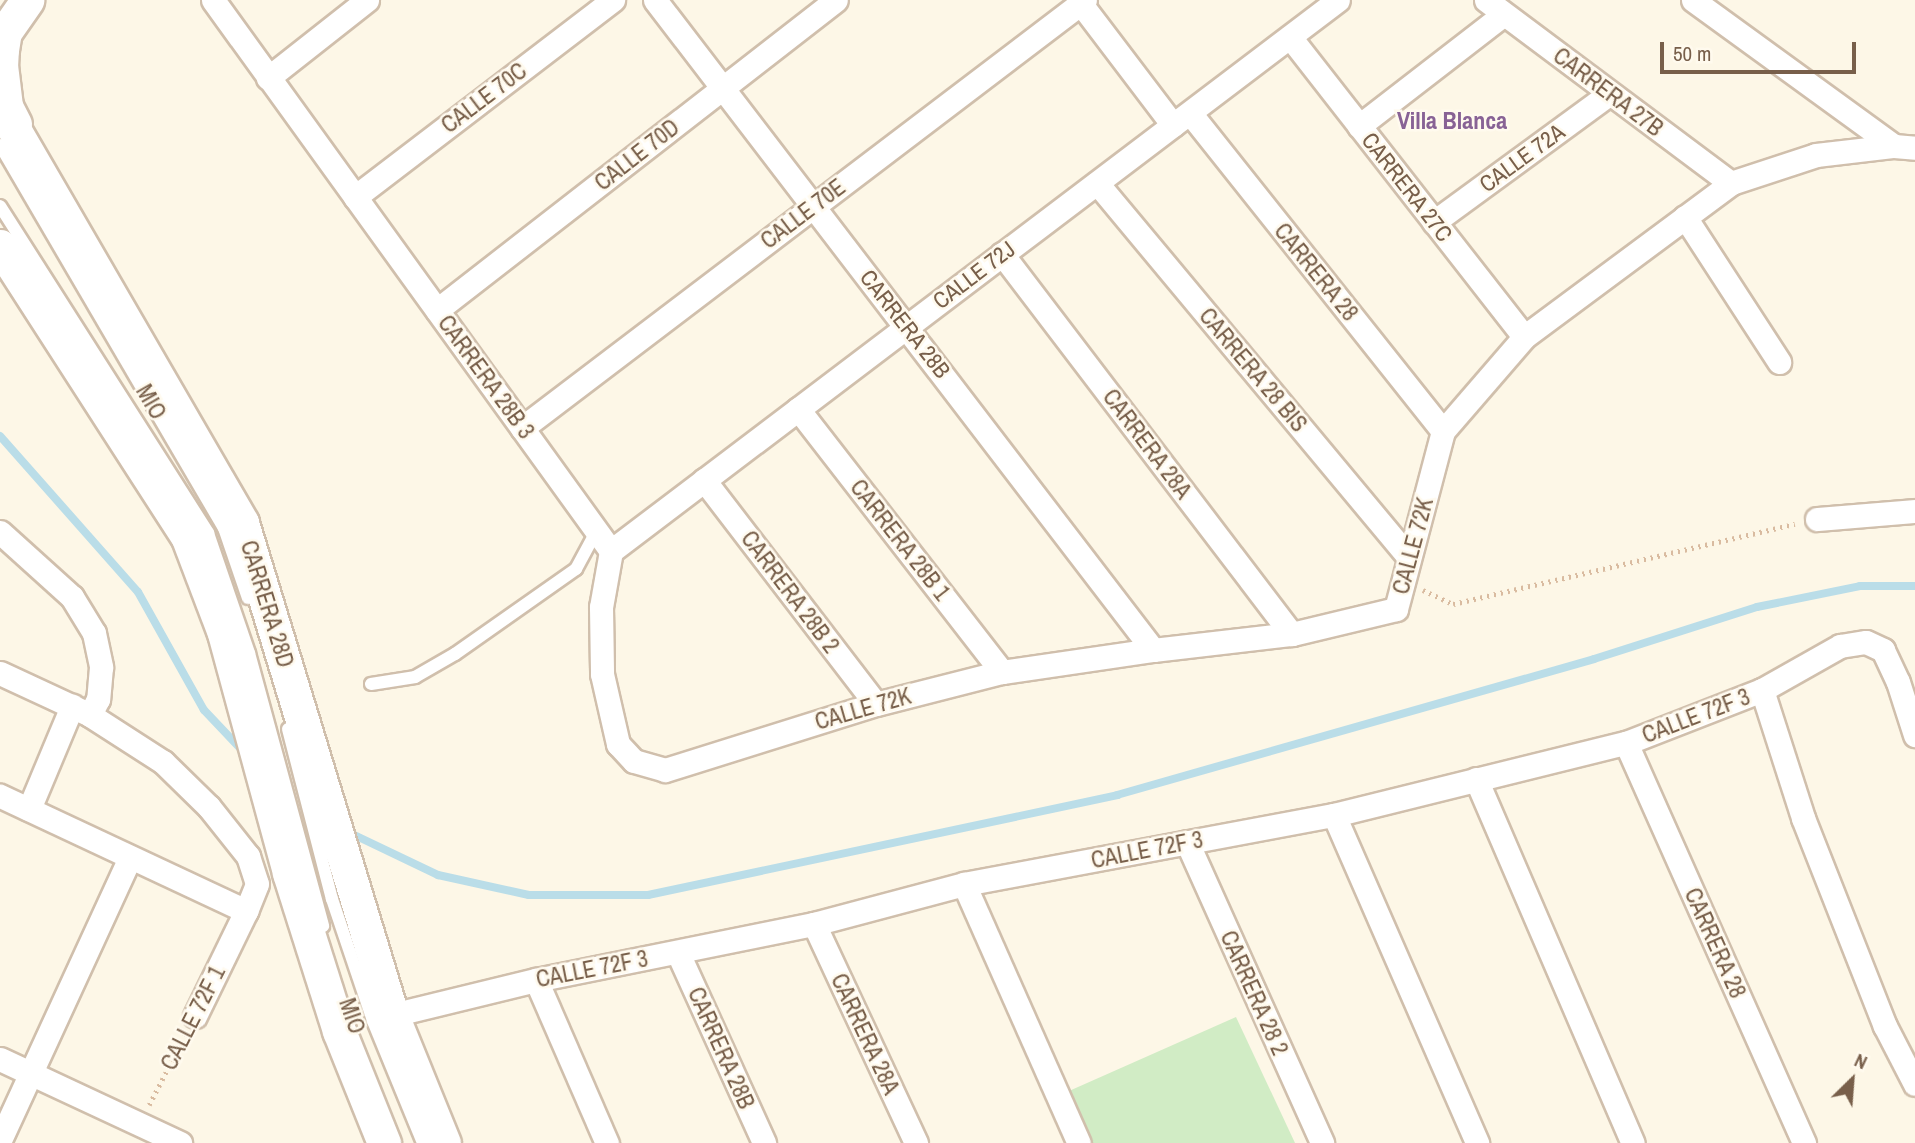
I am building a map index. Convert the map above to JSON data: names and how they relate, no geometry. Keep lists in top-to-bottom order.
{
  "streets": {
    "street": [
      "CARRERA 27B",
      "CALLE 70C",
      "CALLE 70D",
      "CALLE 72A",
      "CARRERA 27C",
      "CALLE 70E",
      "CARRERA 28",
      "CALLE 72J",
      "CARRERA 28B",
      "CARRERA 28 BIS",
      "CARRERA 28B 3",
      "CARRERA 28A",
      "CARRERA 28B 1",
      "CALLE 72K",
      "CARRERA 28B 2",
      "CARRERA 28D",
      "CALLE 72F 3",
      "CARRERA 28 2",
      "CALLE 72F 1"
    ],
    "lane": ["MIO"]
  },
  "crossings": [
    ["CARRERA 27B", "CALLE 72A"],
    ["CARRERA 27B", "CALLE 72K"],
    ["CALLE 70C", "CARRERA 28B 3"],
    ["CALLE 70D", "CARRERA 28B"],
    ["CALLE 70D", "CARRERA 28B 3"],
    ["CALLE 72A", "CARRERA 27C"],
    ["CARRERA 27C", "CALLE 72J"],
    ["CARRERA 27C", "CALLE 72K"],
    ["CALLE 70E", "CARRERA 28"],
    ["CALLE 70E", "CARRERA 28B"],
    ["CALLE 70E", "CARRERA 28B 3"],
    ["CARRERA 28", "CALLE 72J"],
    ["CARRERA 28", "CALLE 72K"],
    ["CARRERA 28", "CALLE 72F 3"],
    ["CALLE 72J", "CARRERA 28B"],
    ["CALLE 72J", "CARRERA 28 BIS"],
    ["CALLE 72J", "CARRERA 28B 3"],
    ["CALLE 72J", "CARRERA 28A"],
    ["CALLE 72J", "CARRERA 28B 1"],
    ["CALLE 72J", "CALLE 72K"],
    ["CALLE 72J", "CARRERA 28B 2"],
    ["CARRERA 28B", "CALLE 72K"],
    ["CARRERA 28B", "CALLE 72F 3"],
    ["CARRERA 28 BIS", "CALLE 72K"],
    ["CARRERA 28B 3", "CALLE 72K"],
    ["MIO", "CARRERA 28D"],
    ["CARRERA 28A", "CALLE 72K"],
    ["CARRERA 28A", "CALLE 72F 3"],
    ["CARRERA 28B 1", "CALLE 72K"],
    ["CALLE 72K", "CARRERA 28B 2"],
    ["CARRERA 28D", "CALLE 72F 3"],
    ["CALLE 72F 3", "CARRERA 28 2"]
  ],
  "districts": ["Villa Blanca"],
  "scale_bar": "50 m",
  "north": "top right"
}
